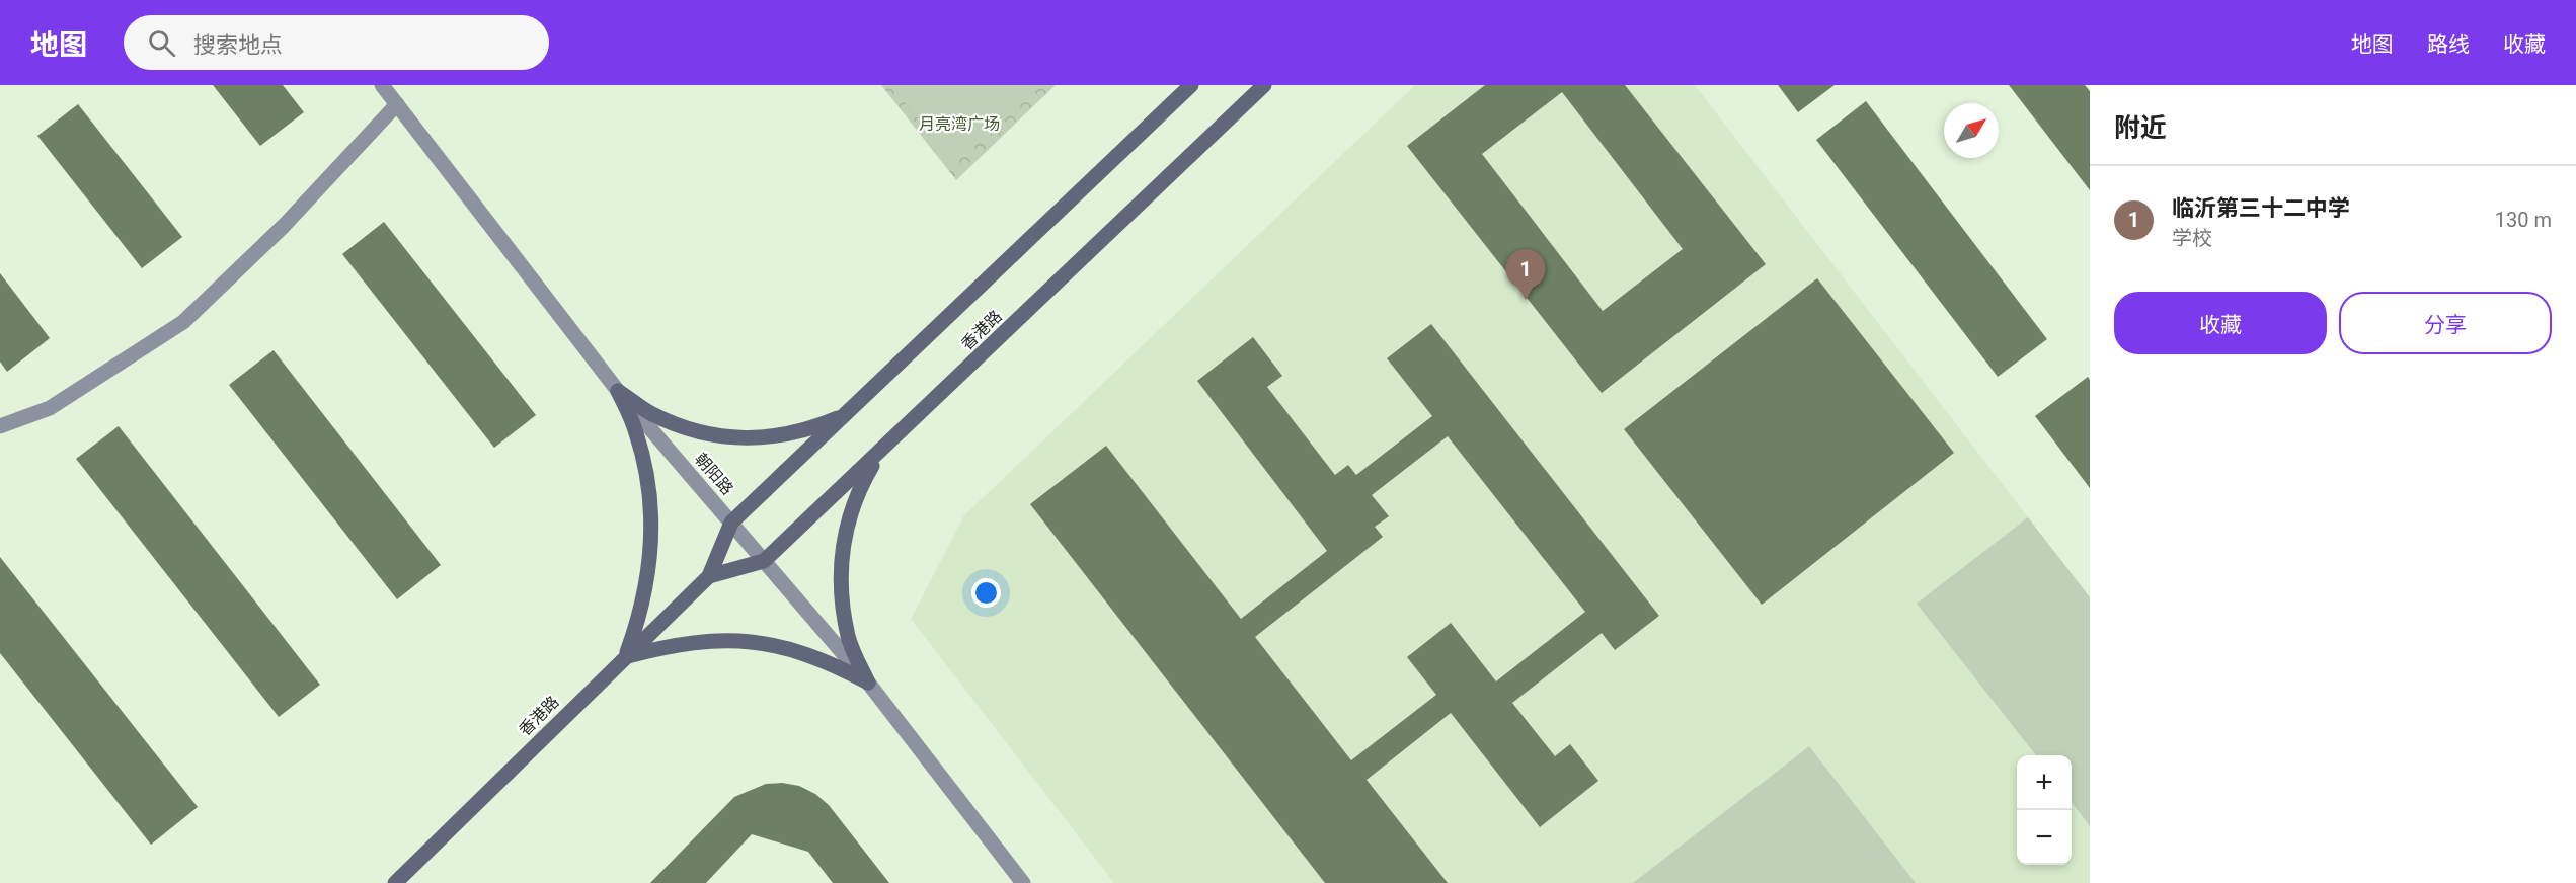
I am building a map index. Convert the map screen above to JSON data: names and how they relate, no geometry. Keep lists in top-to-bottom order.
{
  "streets": {
    "main road": ["香港路"],
    "street": ["朝阳路"]
  },
  "crossings": [
    ["香港路", "朝阳路"]
  ],
  "parks": ["月亮湾广场"],
  "north": "top right",
  "page": {
    "header": "地图",
    "search": "搜索地点",
    "nav": ["地图", "路线", "收藏"],
    "heading": "附近",
    "list": [
      {
        "mark": "1",
        "name": "临沂第三十二中学",
        "note": "学校",
        "value": "130 m"
      }
    ],
    "pins": "1",
    "buttons": ["收藏", "分享"],
    "map_buttons": ["+", "−"]
  }
}
